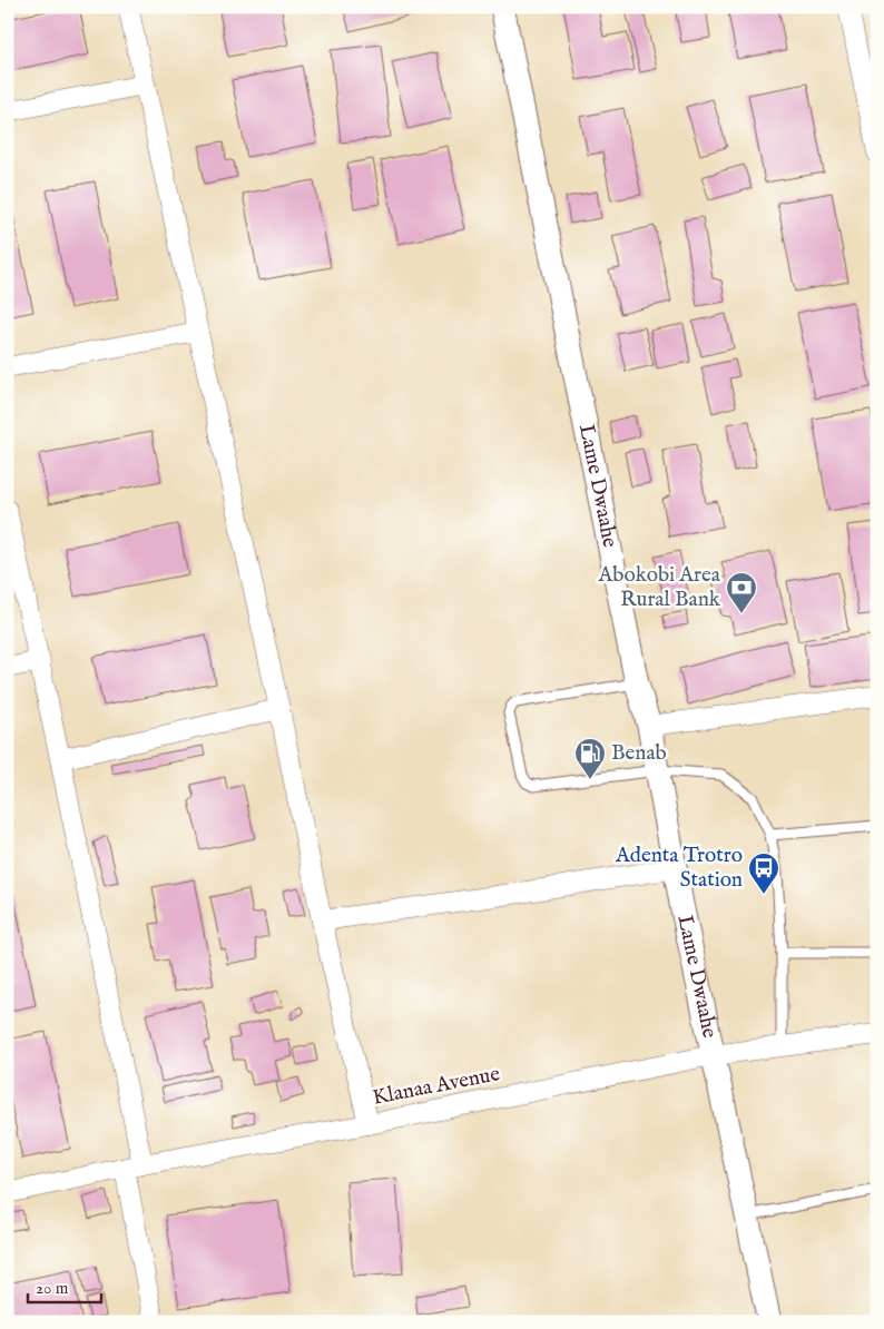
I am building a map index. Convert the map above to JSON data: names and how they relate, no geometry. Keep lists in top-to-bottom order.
{
  "streets": {
    "street": ["Lame Dwaahe", "Klanaa Avenue"]
  },
  "crossings": [
    ["Lame Dwaahe", "Klanaa Avenue"]
  ],
  "places": {
    "bank": ["Abokobi Area Rural Bank"],
    "fuel station": ["Benab"],
    "bus stop": ["Adenta Trotro Station"]
  },
  "scale_bar": "20 m"
}
